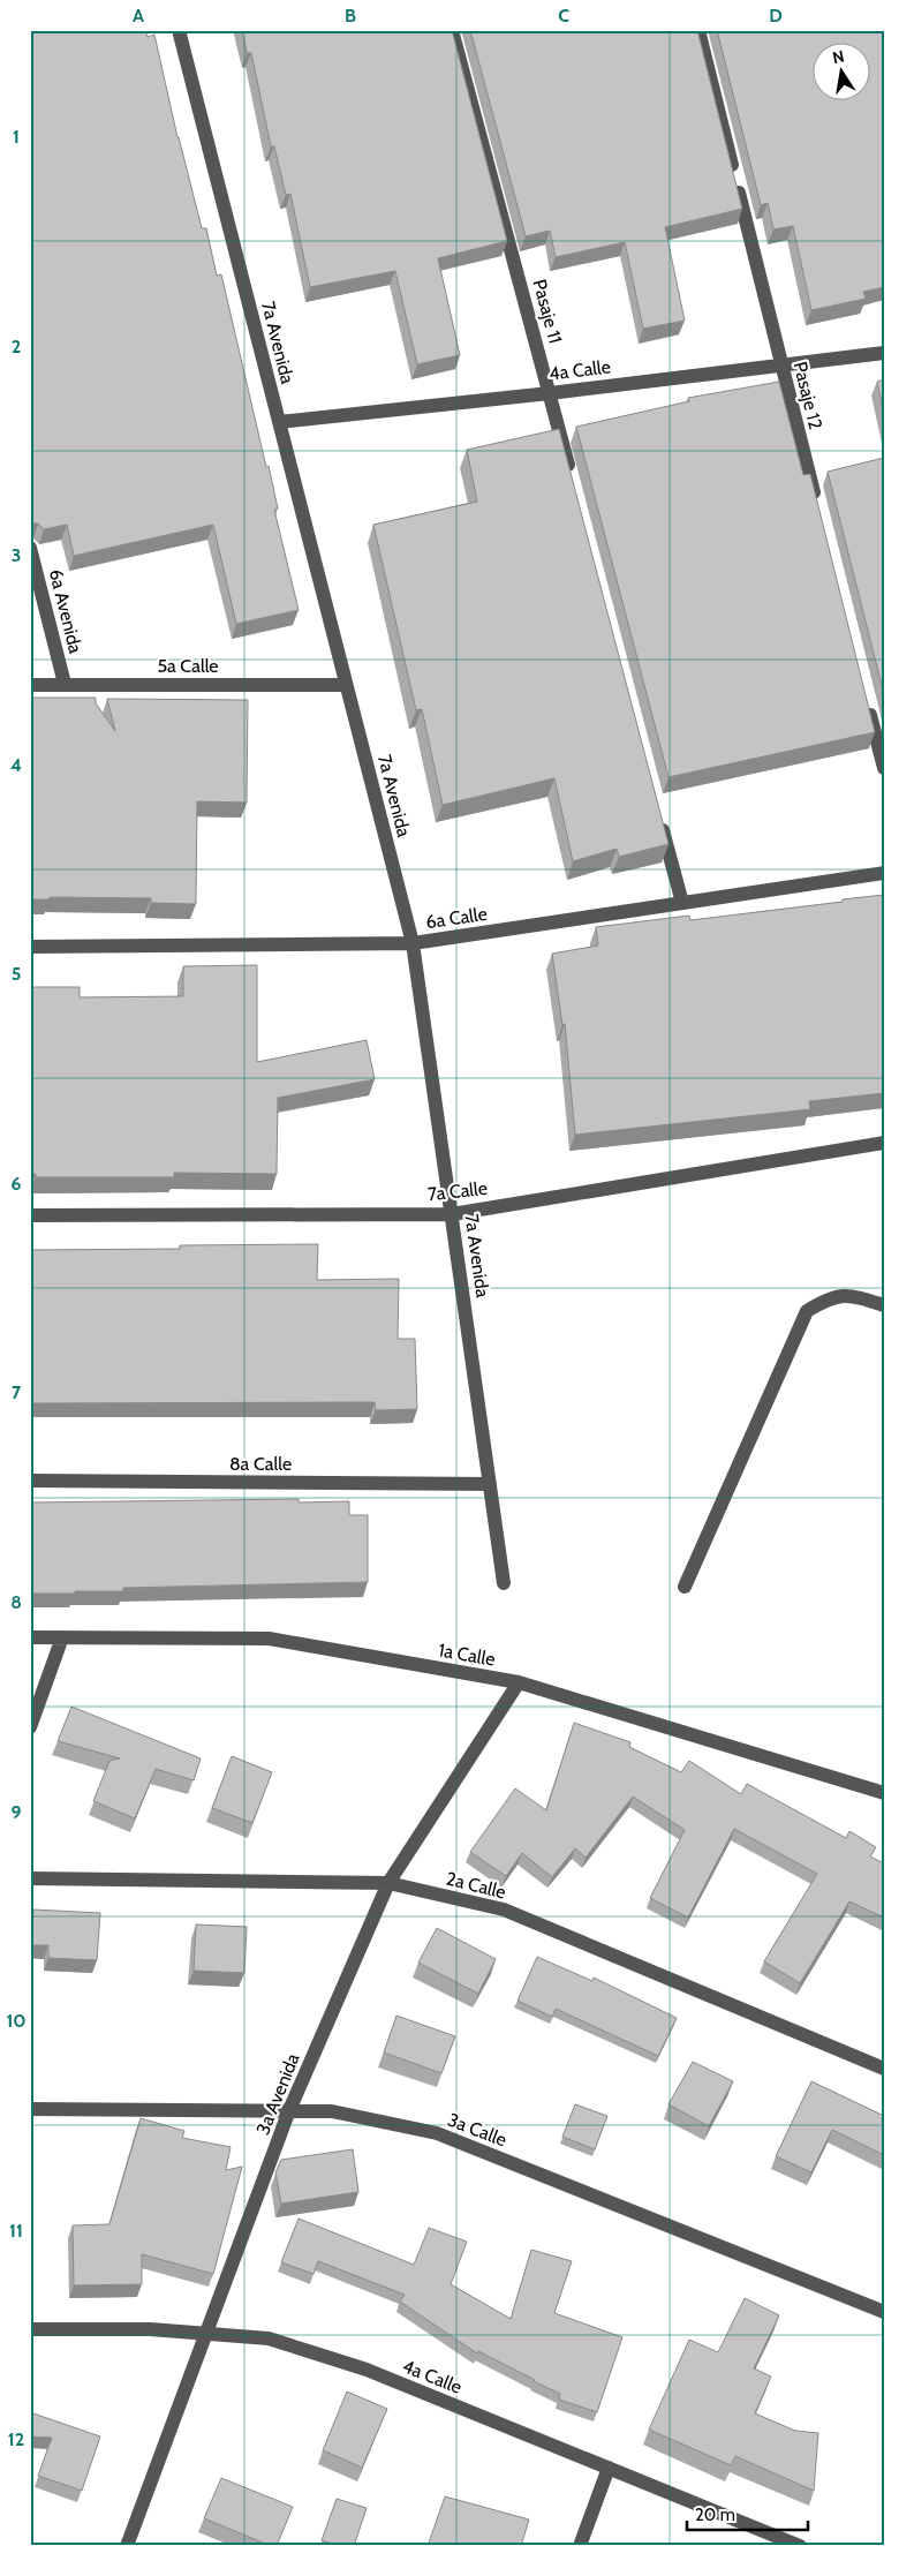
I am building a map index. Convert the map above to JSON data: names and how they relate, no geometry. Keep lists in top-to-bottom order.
{
  "streets": {
    "street": [
      "Pasaje 11",
      "7a Avenida",
      "4a Calle",
      "Pasaje 12",
      "6a Avenida",
      "5a Calle",
      "6a Calle",
      "7a Calle",
      "8a Calle",
      "1a Calle",
      "2a Calle",
      "3a Avenida",
      "3a Calle"
    ]
  },
  "crossings": [
    ["Pasaje 11", "4a Calle"],
    ["7a Avenida", "4a Calle"],
    ["7a Avenida", "5a Calle"],
    ["7a Avenida", "6a Calle"],
    ["7a Avenida", "7a Calle"],
    ["7a Avenida", "8a Calle"],
    ["4a Calle", "Pasaje 12"],
    ["4a Calle", "3a Avenida"],
    ["6a Avenida", "5a Calle"],
    ["1a Calle", "3a Avenida"],
    ["2a Calle", "3a Avenida"],
    ["3a Avenida", "3a Calle"]
  ],
  "scale_bar": "20 m",
  "north": "top",
  "grid": {
    "columns": [
      "A",
      "B",
      "C",
      "D"
    ],
    "rows": [
      "1",
      "2",
      "3",
      "4",
      "5",
      "6",
      "7",
      "8",
      "9",
      "10",
      "11",
      "12"
    ]
  }
}
